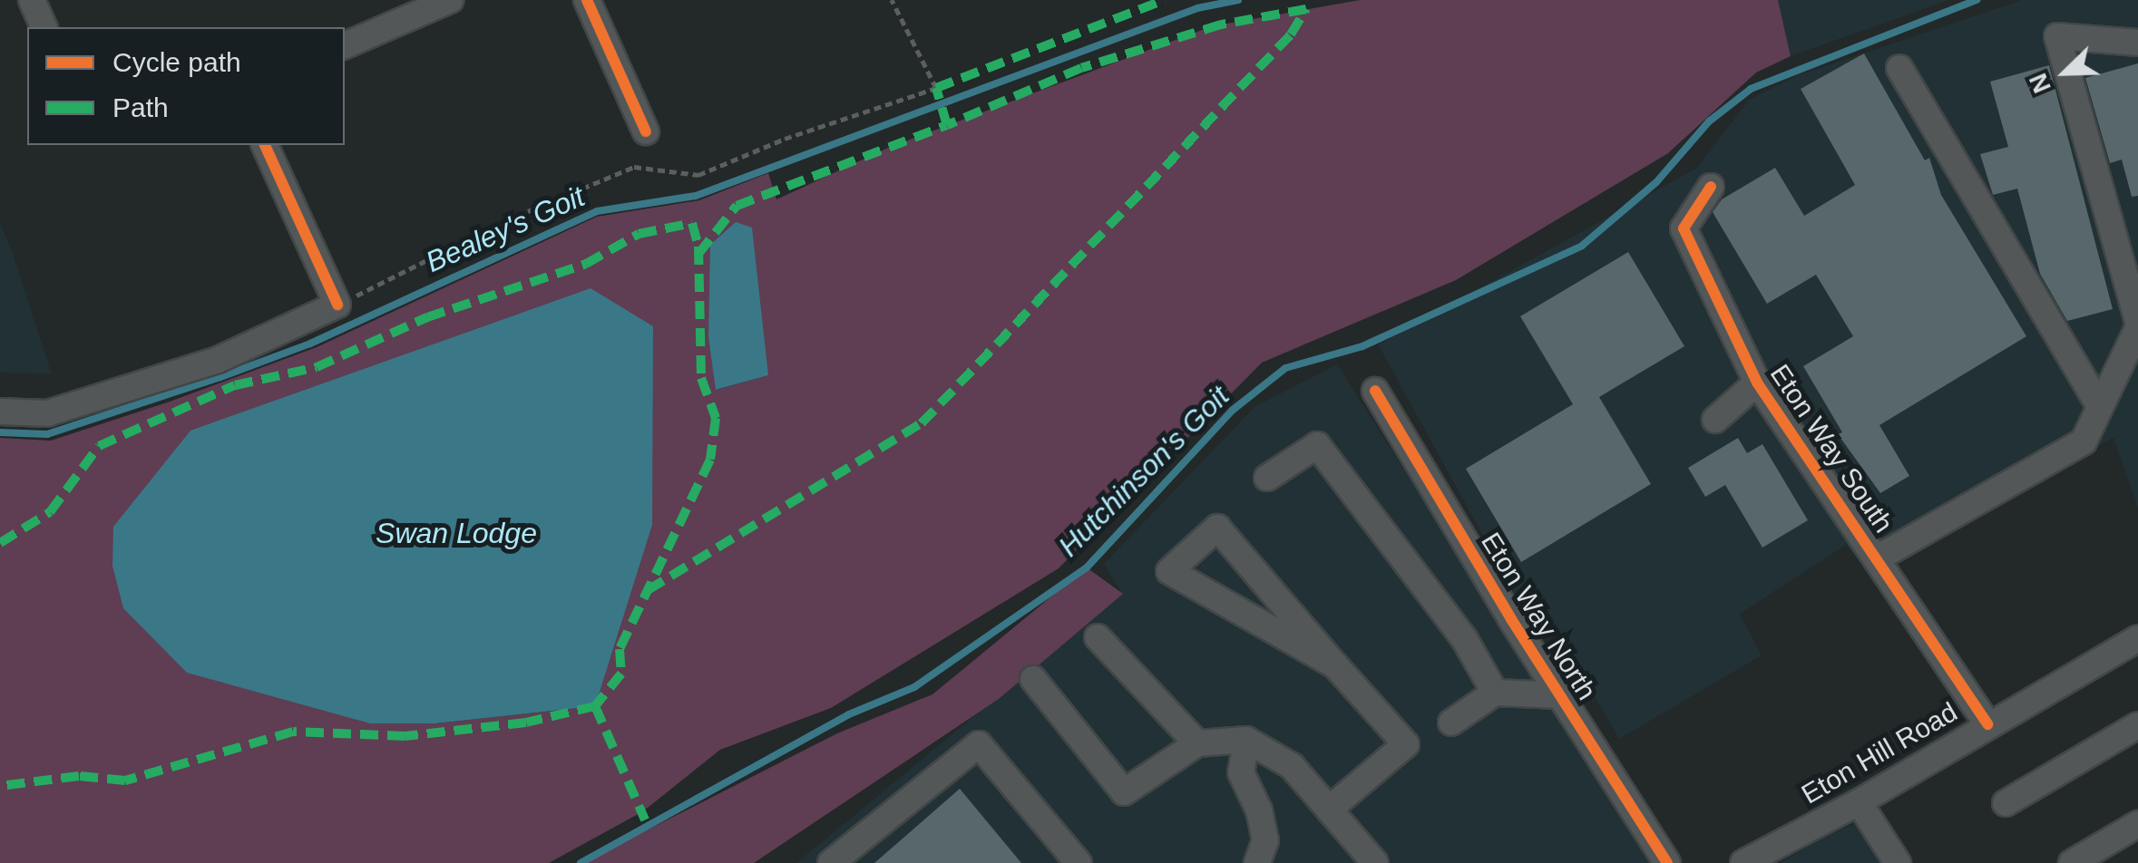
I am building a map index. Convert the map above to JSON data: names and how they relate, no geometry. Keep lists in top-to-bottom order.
{
  "streets": {
    "street": ["Eton Way South", "Eton Way North", "Eton Hill Road"]
  },
  "crossings": [
    ["Eton Way South", "Eton Hill Road"]
  ],
  "water": ["Bealey's Goit", "Hutchinson's Goit", "Swan Lodge"],
  "legend": ["Cycle path", "Path"],
  "north": "bottom left"
}
